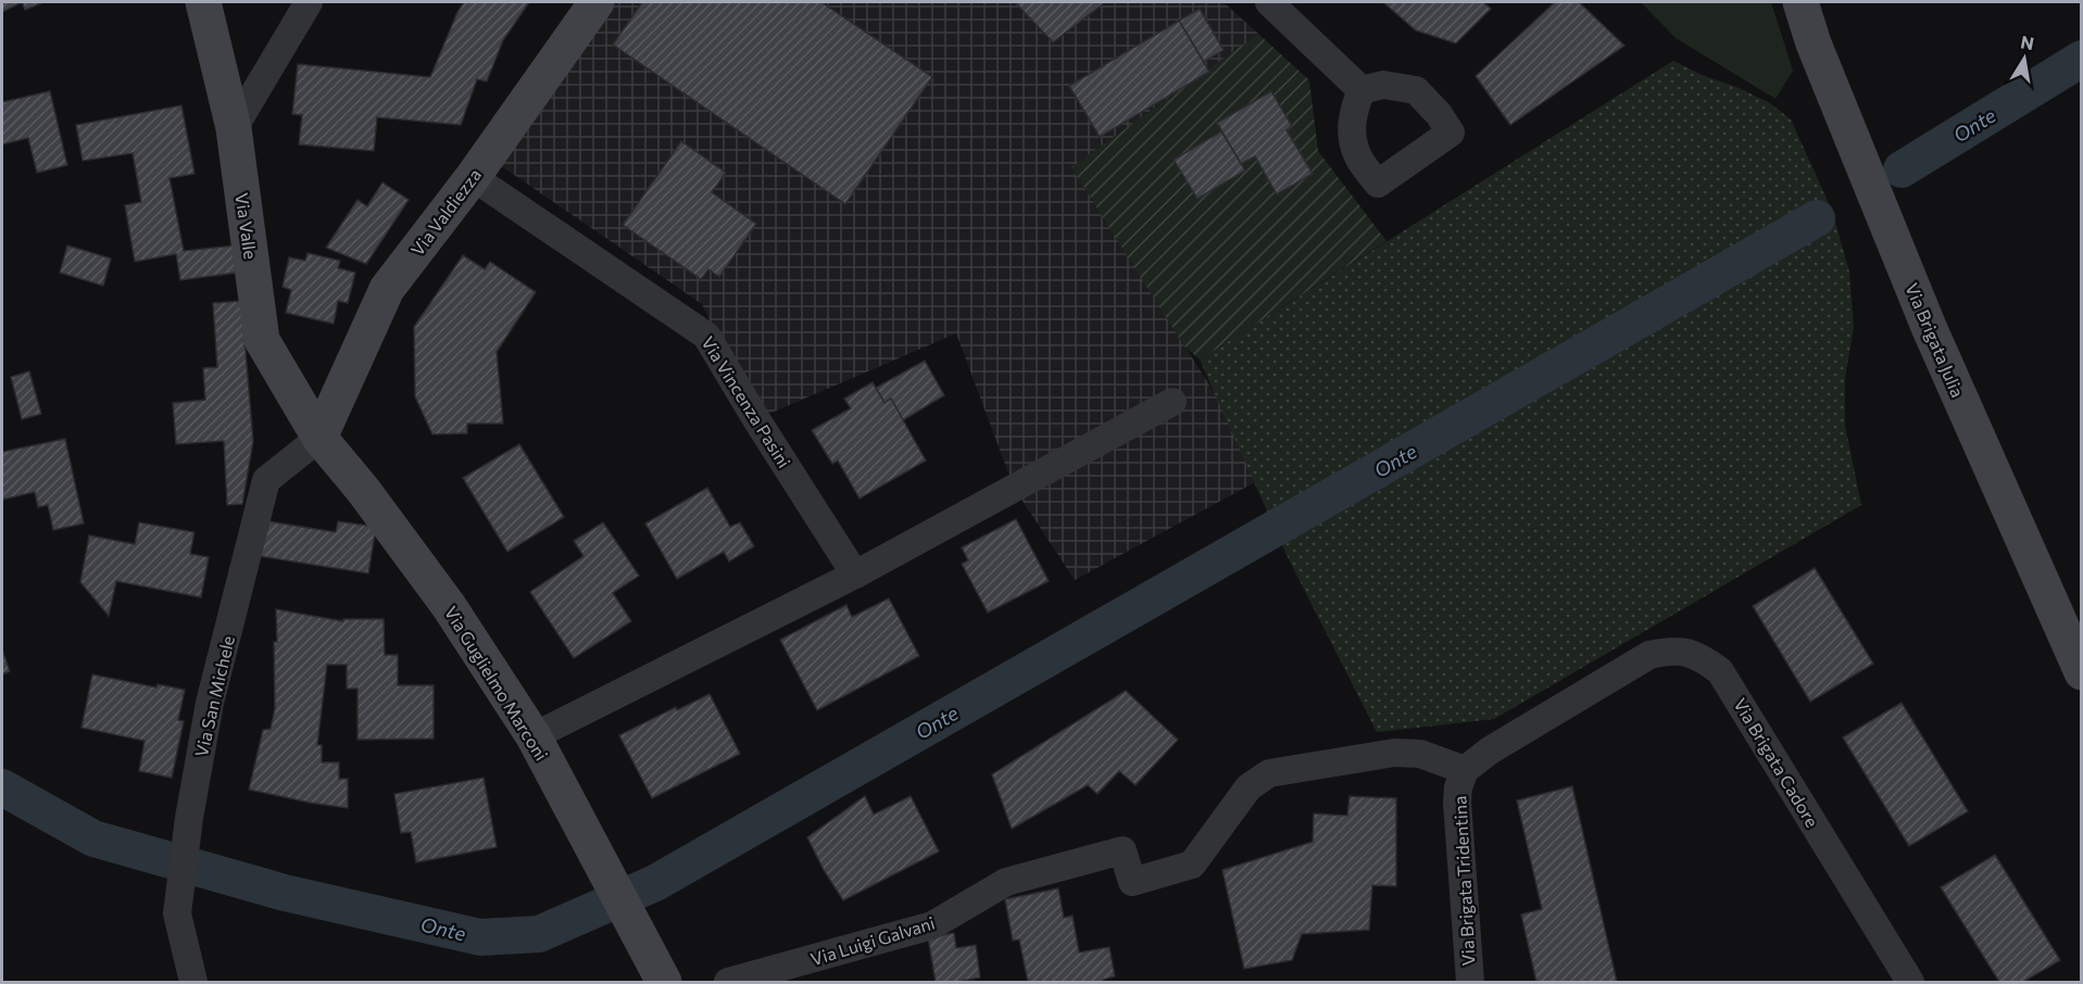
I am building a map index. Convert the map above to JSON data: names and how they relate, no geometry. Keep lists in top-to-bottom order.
{
  "streets": {
    "street": [
      "Via Valdiezza",
      "Via Valle",
      "Via Brigata Julia",
      "Via Vincenza Pasini",
      "Via Guglielmo Marconi",
      "Via San Michele",
      "Via Brigata Cadore",
      "Via Brigata Tridentina",
      "Via Luigi Galvani"
    ]
  },
  "crossings": [
    ["Via Valdiezza", "Via Valle"],
    ["Via Valdiezza", "Via Vincenza Pasini"],
    ["Via Valdiezza", "Via Guglielmo Marconi"],
    ["Via Valdiezza", "Via San Michele"],
    ["Via Valle", "Via Guglielmo Marconi"],
    ["Via Valle", "Via San Michele"],
    ["Via Guglielmo Marconi", "Via San Michele"],
    ["Via Brigata Cadore", "Via Brigata Tridentina"],
    ["Via Brigata Tridentina", "Via Luigi Galvani"]
  ],
  "water": ["Onte"],
  "north": "top"
}
